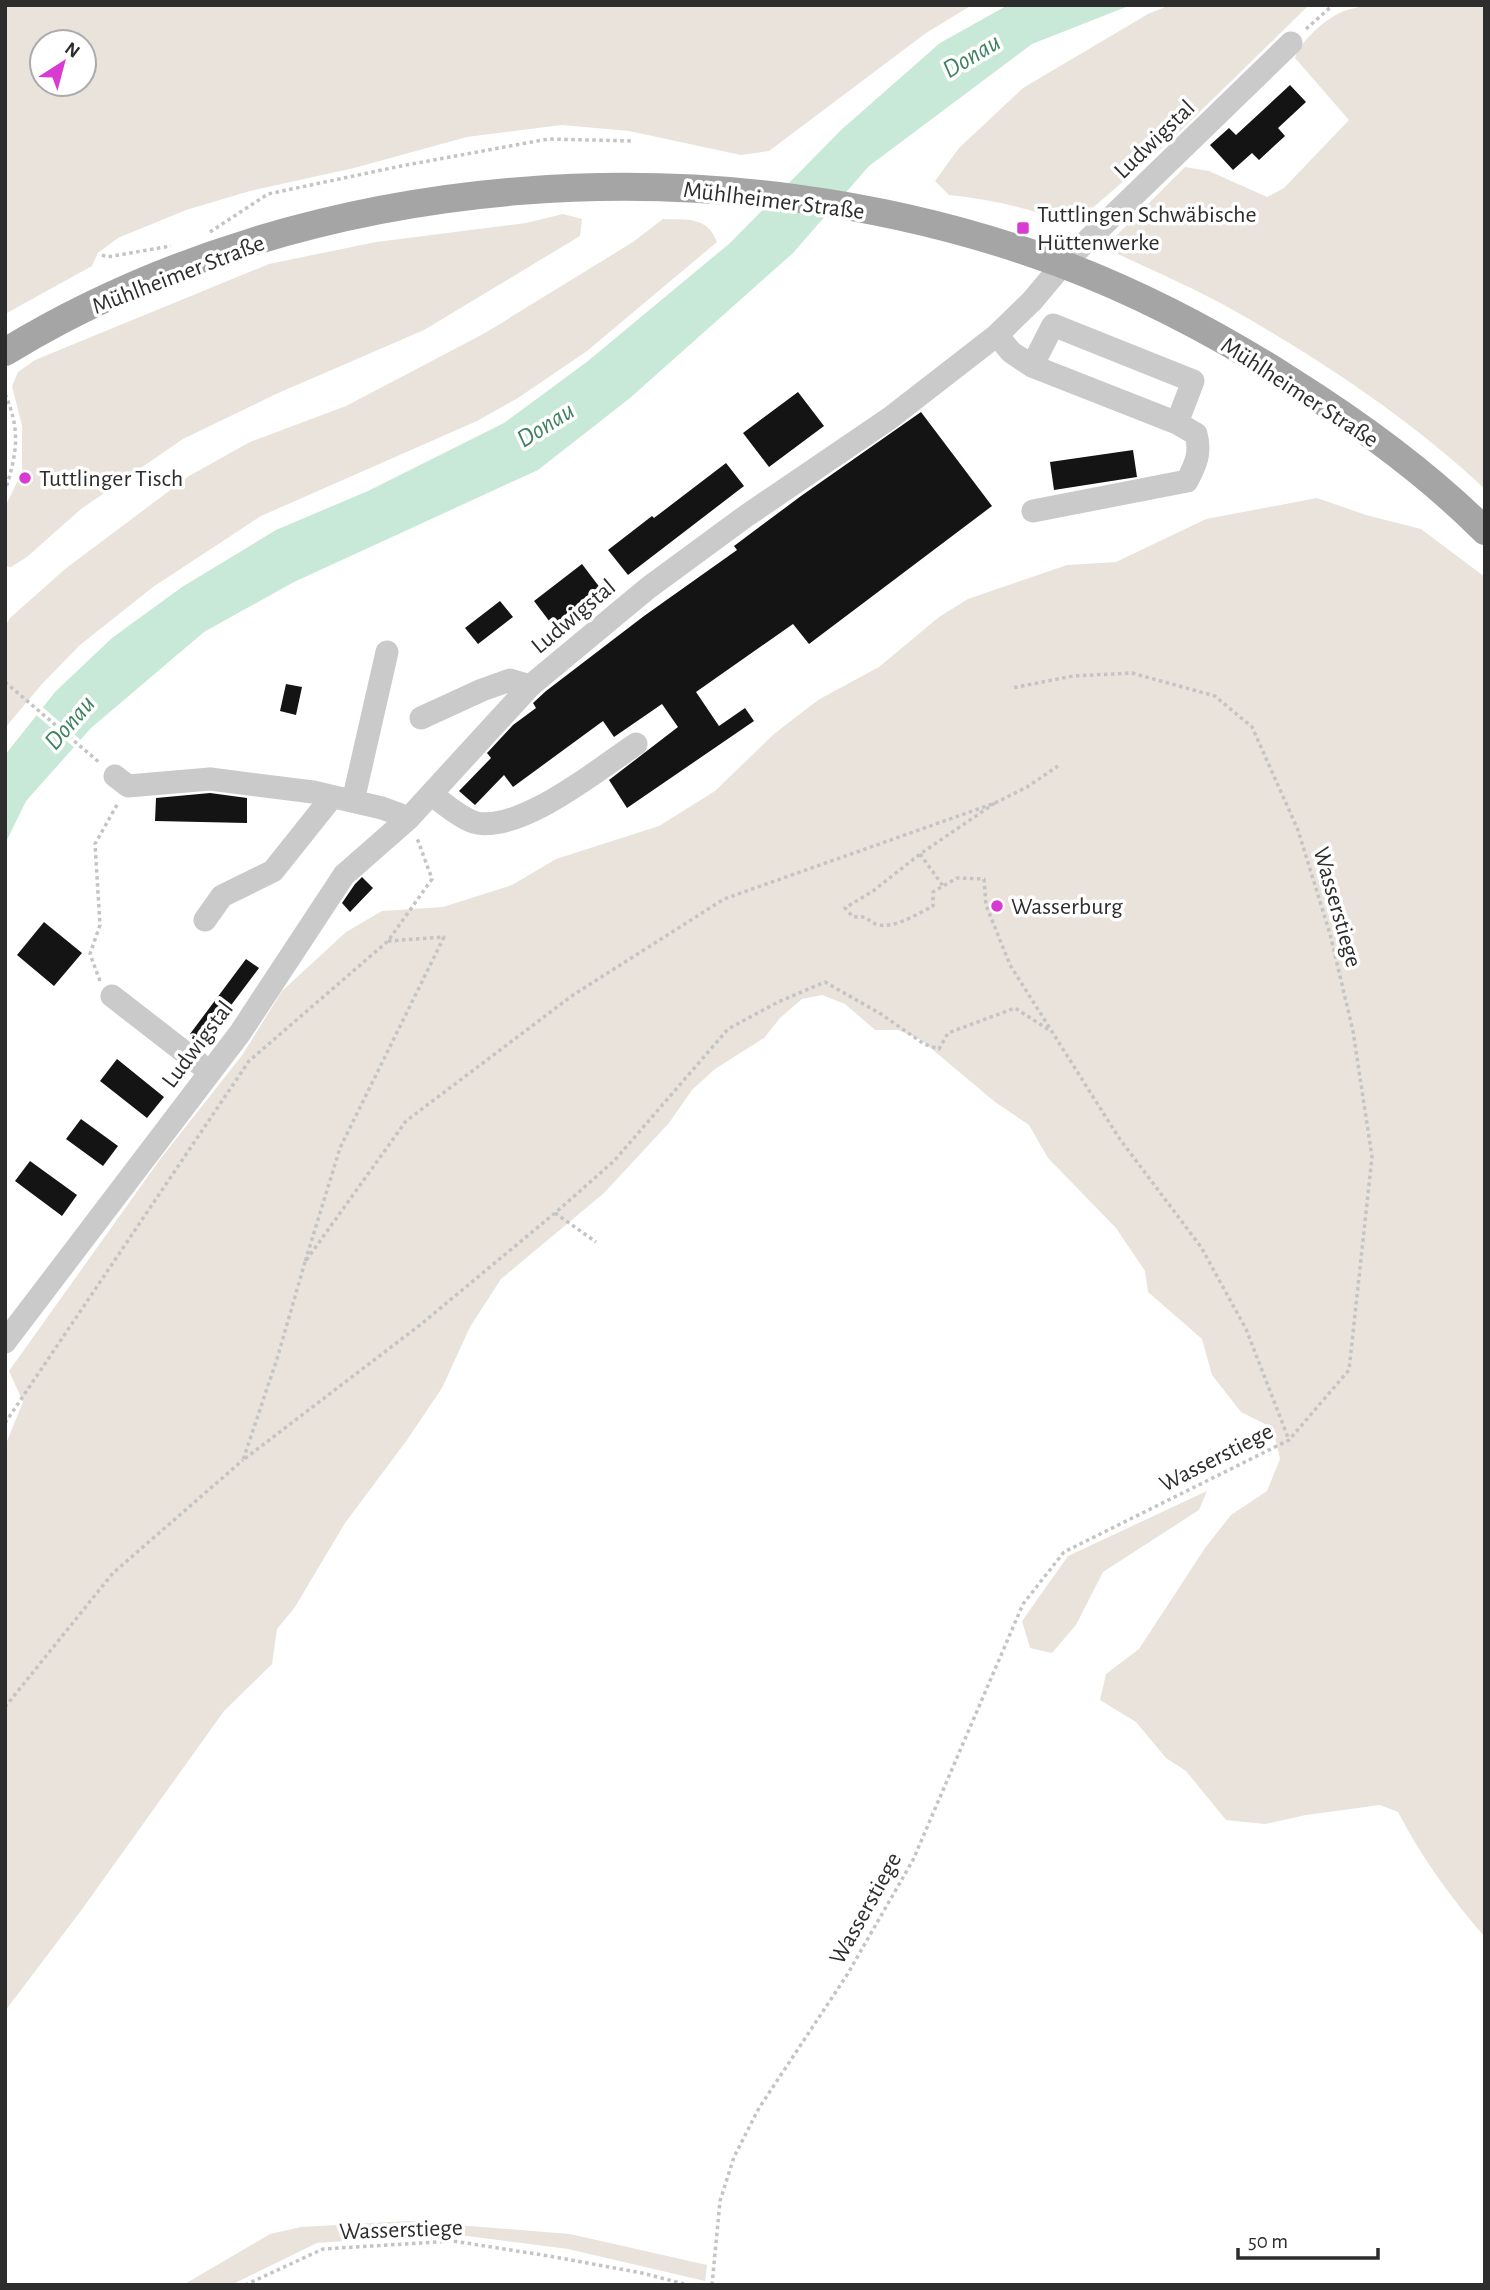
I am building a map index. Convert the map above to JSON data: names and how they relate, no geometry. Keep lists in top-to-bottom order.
{
  "streets": {
    "main road": ["Mühlheimer Straße"],
    "street": ["Ludwigstal"],
    "path": ["Wasserstiege"]
  },
  "crossings": [
    ["Ludwigstal", "Mühlheimer Straße"]
  ],
  "water": ["Donau"],
  "places": {
    "transit": ["Tuttlingen Schwäbische Hüttenwerke"],
    "other": ["Tuttlinger Tisch", "Wasserburg"]
  },
  "scale_bar": "50 m",
  "north": "top right"
}
